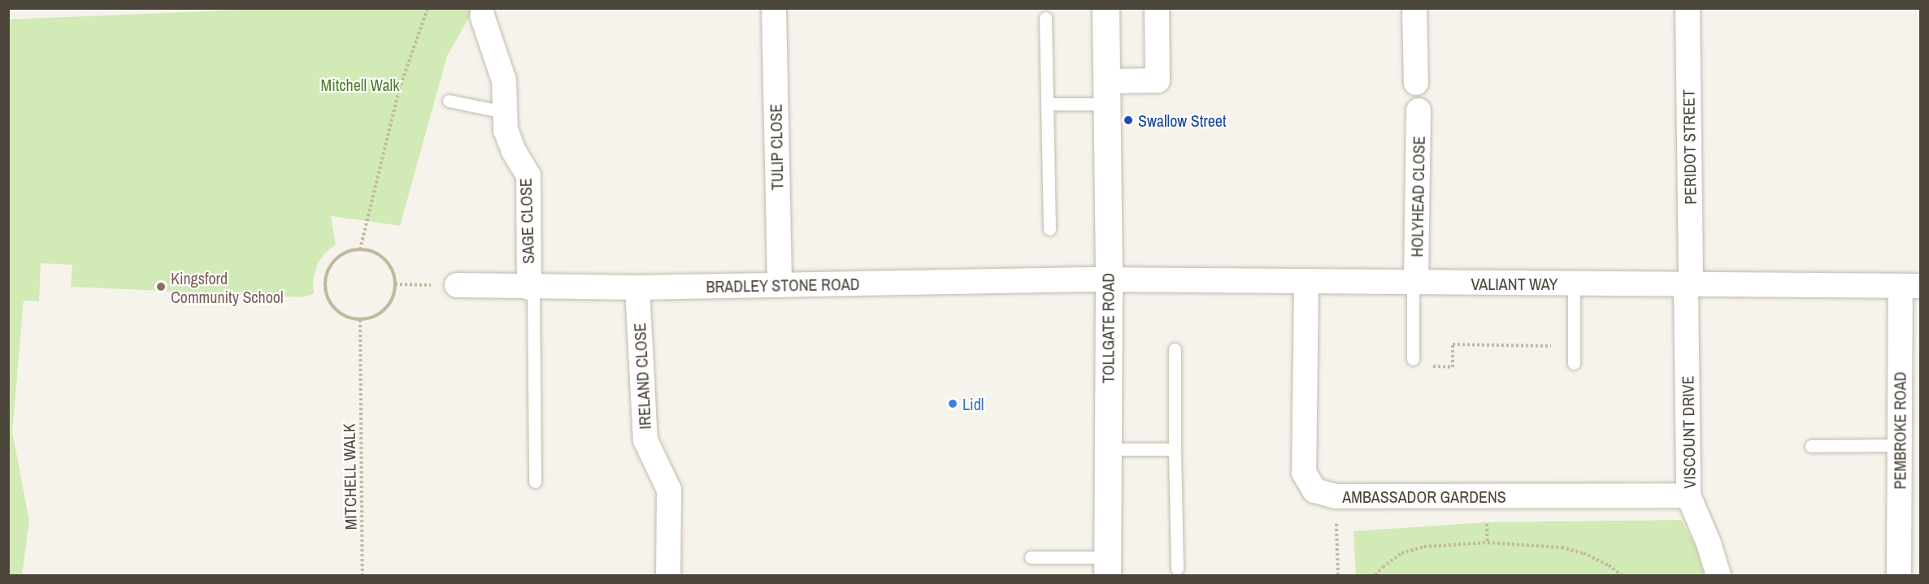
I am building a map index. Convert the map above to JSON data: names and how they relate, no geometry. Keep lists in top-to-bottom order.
{
  "streets": {
    "street": [
      "TULIP CLOSE",
      "PERIDOT STREET",
      "HOLYHEAD CLOSE",
      "SAGE CLOSE",
      "VALIANT WAY",
      "BRADLEY STONE ROAD",
      "TOLLGATE ROAD",
      "IRELAND CLOSE",
      "PEMBROKE ROAD",
      "VISCOUNT DRIVE",
      "AMBASSADOR GARDENS"
    ],
    "path": ["MITCHELL WALK"]
  },
  "crossings": [
    ["TULIP CLOSE", "BRADLEY STONE ROAD"],
    ["PERIDOT STREET", "VALIANT WAY"],
    ["PERIDOT STREET", "VISCOUNT DRIVE"],
    ["HOLYHEAD CLOSE", "VALIANT WAY"],
    ["SAGE CLOSE", "BRADLEY STONE ROAD"],
    ["VALIANT WAY", "BRADLEY STONE ROAD"],
    ["VALIANT WAY", "TOLLGATE ROAD"],
    ["VALIANT WAY", "PEMBROKE ROAD"],
    ["VALIANT WAY", "VISCOUNT DRIVE"],
    ["VALIANT WAY", "AMBASSADOR GARDENS"],
    ["BRADLEY STONE ROAD", "TOLLGATE ROAD"],
    ["BRADLEY STONE ROAD", "IRELAND CLOSE"],
    ["VISCOUNT DRIVE", "AMBASSADOR GARDENS"]
  ],
  "parks": ["Mitchell Walk"],
  "places": ["Swallow Street", "Kingsford Community School", "Lidl"]
}
